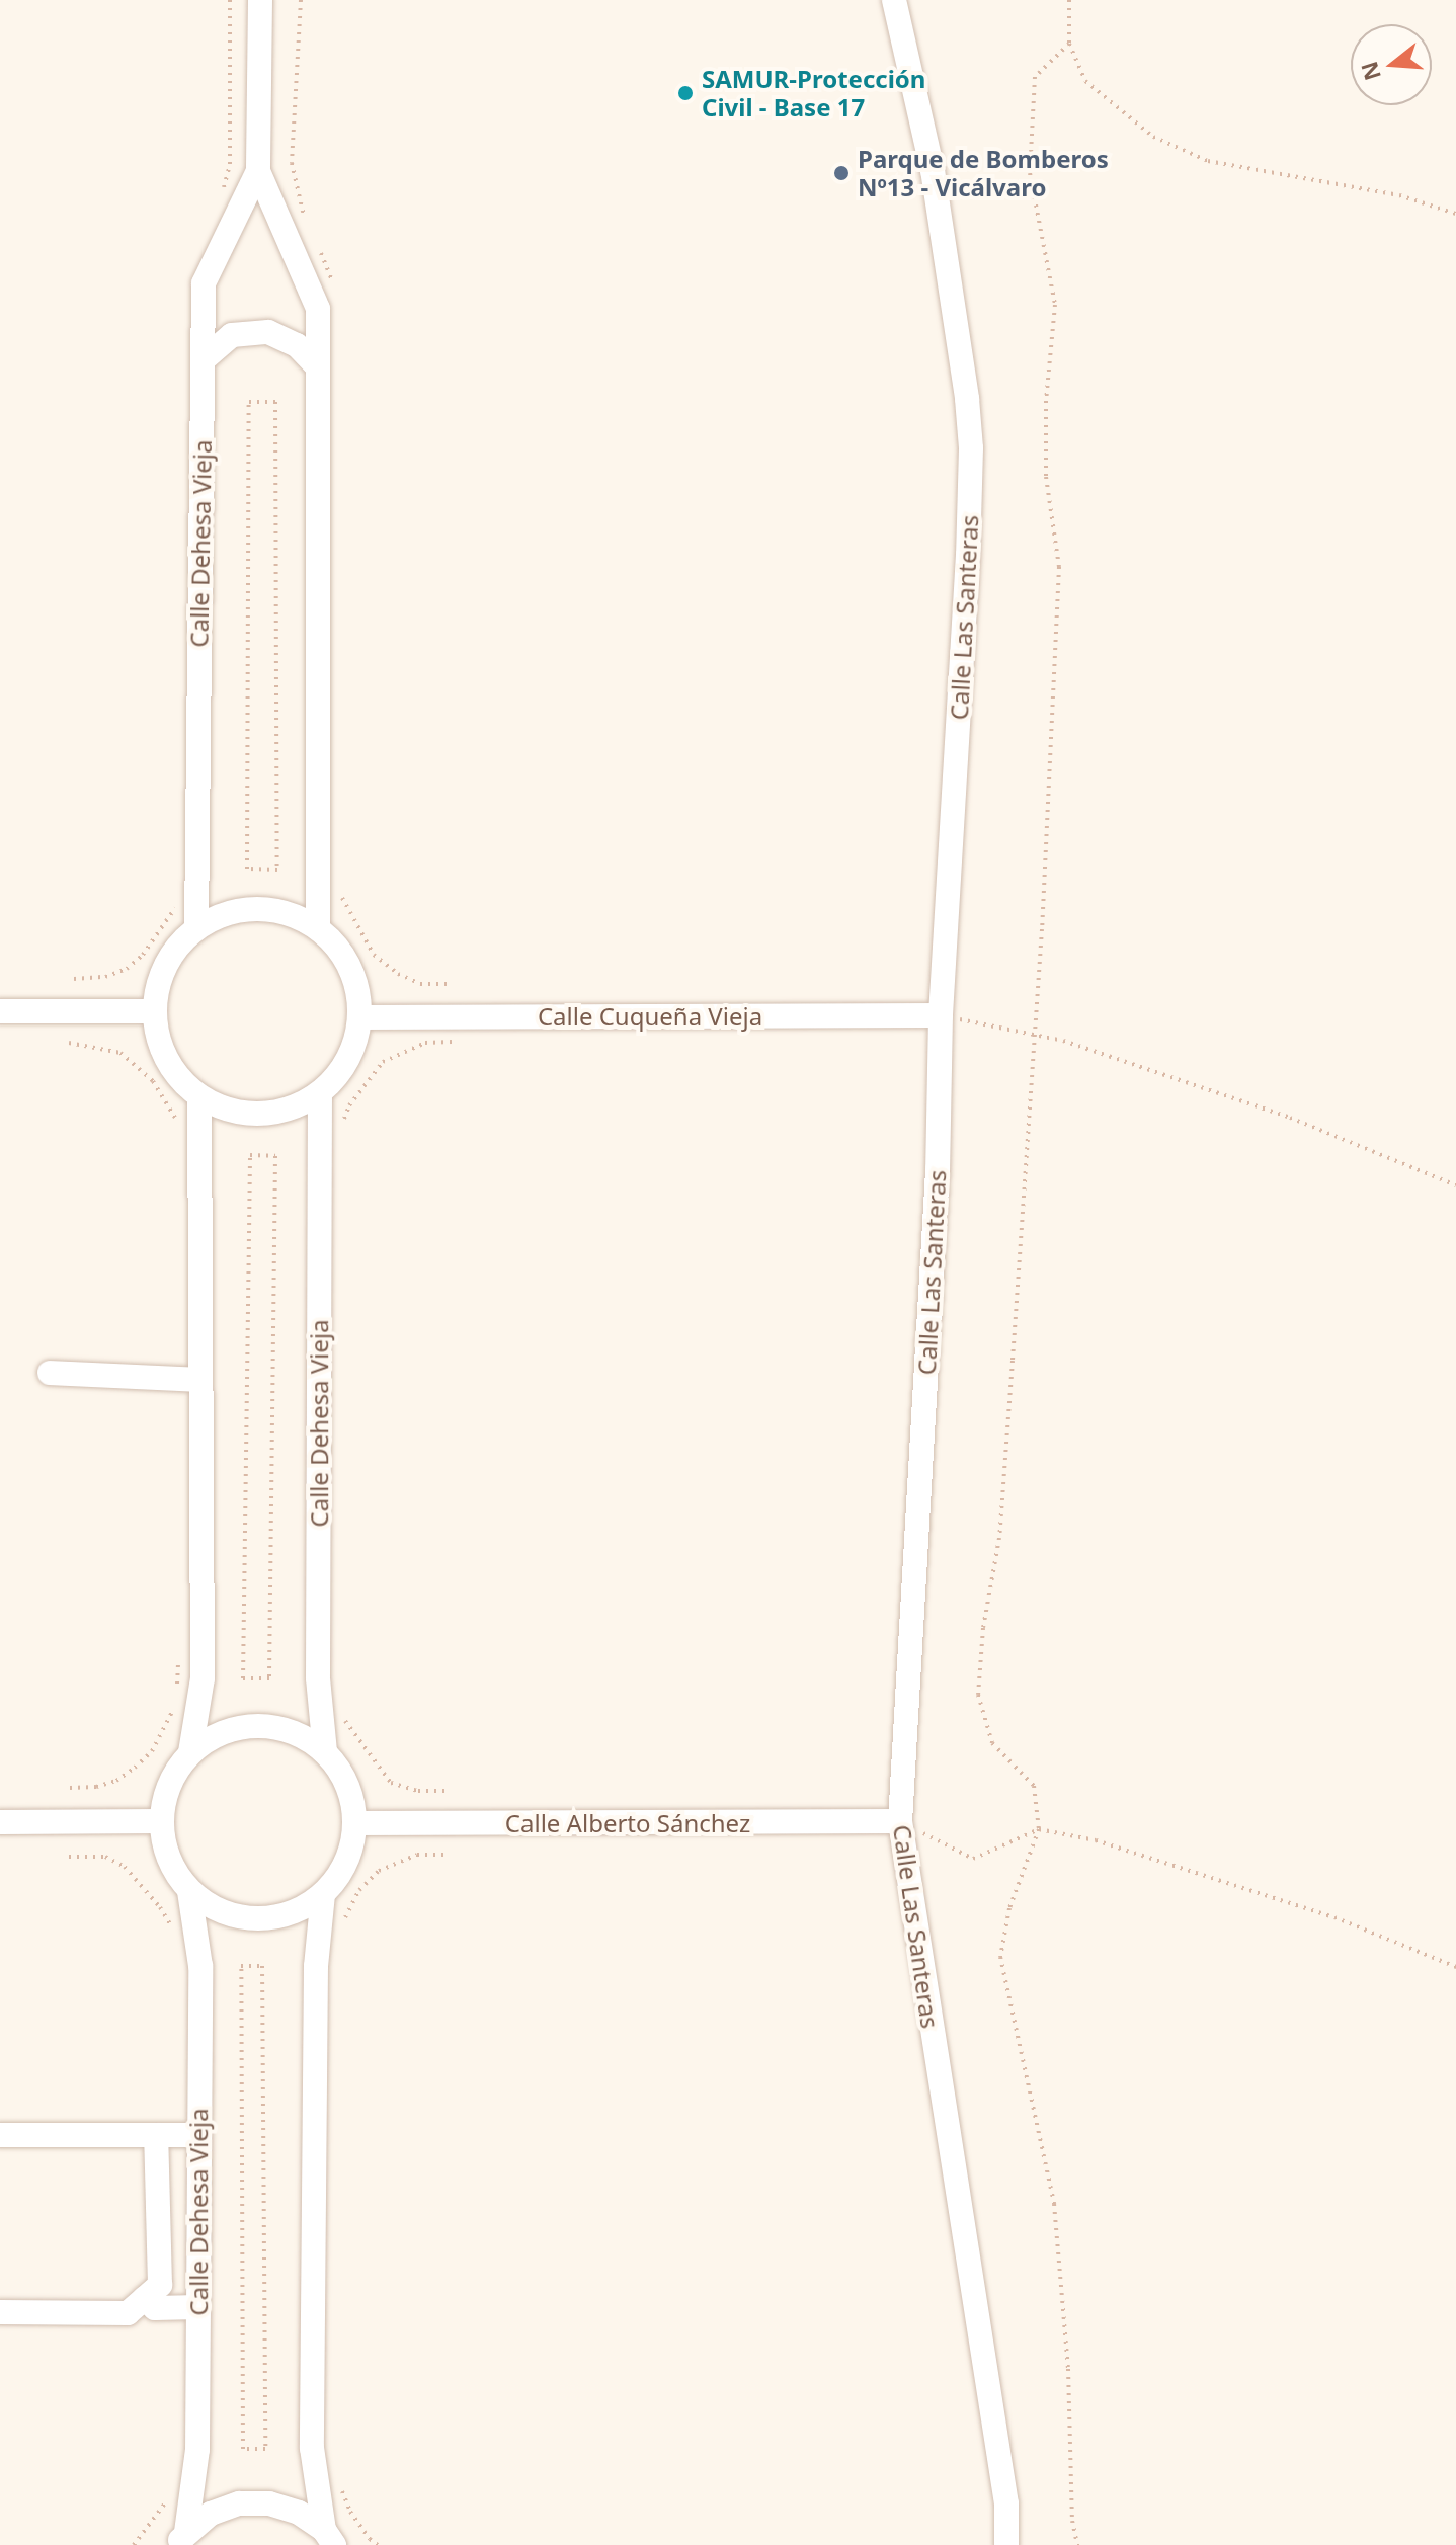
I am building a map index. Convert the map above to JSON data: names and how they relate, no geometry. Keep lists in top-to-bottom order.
{
  "streets": {
    "street": [
      "Calle Dehesa Vieja",
      "Calle Las Santeras",
      "Calle Cuqueña Vieja",
      "Calle Alberto Sánchez"
    ]
  },
  "crossings": [
    ["Calle Dehesa Vieja", "Calle Cuqueña Vieja"],
    ["Calle Dehesa Vieja", "Calle Alberto Sánchez"],
    ["Calle Las Santeras", "Calle Cuqueña Vieja"],
    ["Calle Las Santeras", "Calle Alberto Sánchez"]
  ],
  "places": ["SAMUR-Protección Civil - Base 17", "Parque de Bomberos Nº13 - Vicálvaro"],
  "north": "left"
}
